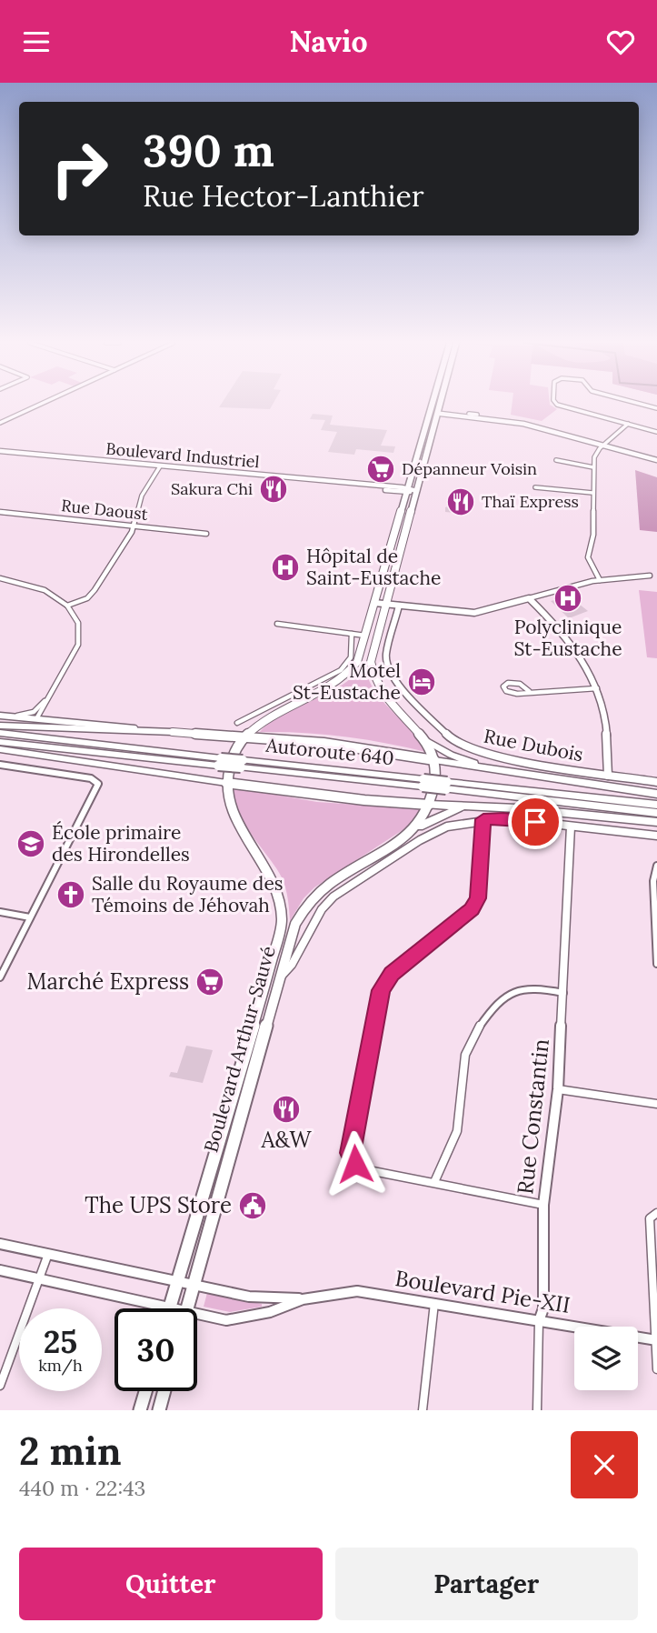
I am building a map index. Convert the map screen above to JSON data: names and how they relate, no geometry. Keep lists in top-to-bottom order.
{
  "streets": {
    "highway": ["Autoroute 640"],
    "main road": ["Boulevard Arthur-Sauvé"],
    "street": [
      "Boulevard Industriel",
      "Rue Daoust",
      "Rue Dubois",
      "Rue Constantin",
      "Boulevard Pie-XII"
    ]
  },
  "crossings": [
    ["Boulevard Industriel", "Boulevard Arthur-Sauvé"],
    ["Boulevard Arthur-Sauvé", "Boulevard Pie-XII"],
    ["Rue Constantin", "Boulevard Pie-XII"]
  ],
  "places": {
    "supermarket": ["Dépanneur Voisin", "Marché Express"],
    "restaurant": ["Sakura Chi", "Thaï Express", "A&W"],
    "hospital": ["Hôpital de Saint-Eustache", "Polyclinique St-Eustache"],
    "hotel": ["Motel St-Eustache"],
    "school or university": ["École primaire des Hirondelles"],
    "church": ["Salle du Royaume des Témoins de Jéhovah"],
    "public building": ["The UPS Store"]
  },
  "page": {
    "header": "Navio",
    "turn": ["390 m", "Rue Hector-Lanthier"],
    "speed": "25 km/h",
    "limit": "30",
    "heading": ["2 min", "440 m · 22:43"],
    "buttons": ["Quitter", "Partager"]
  }
}
